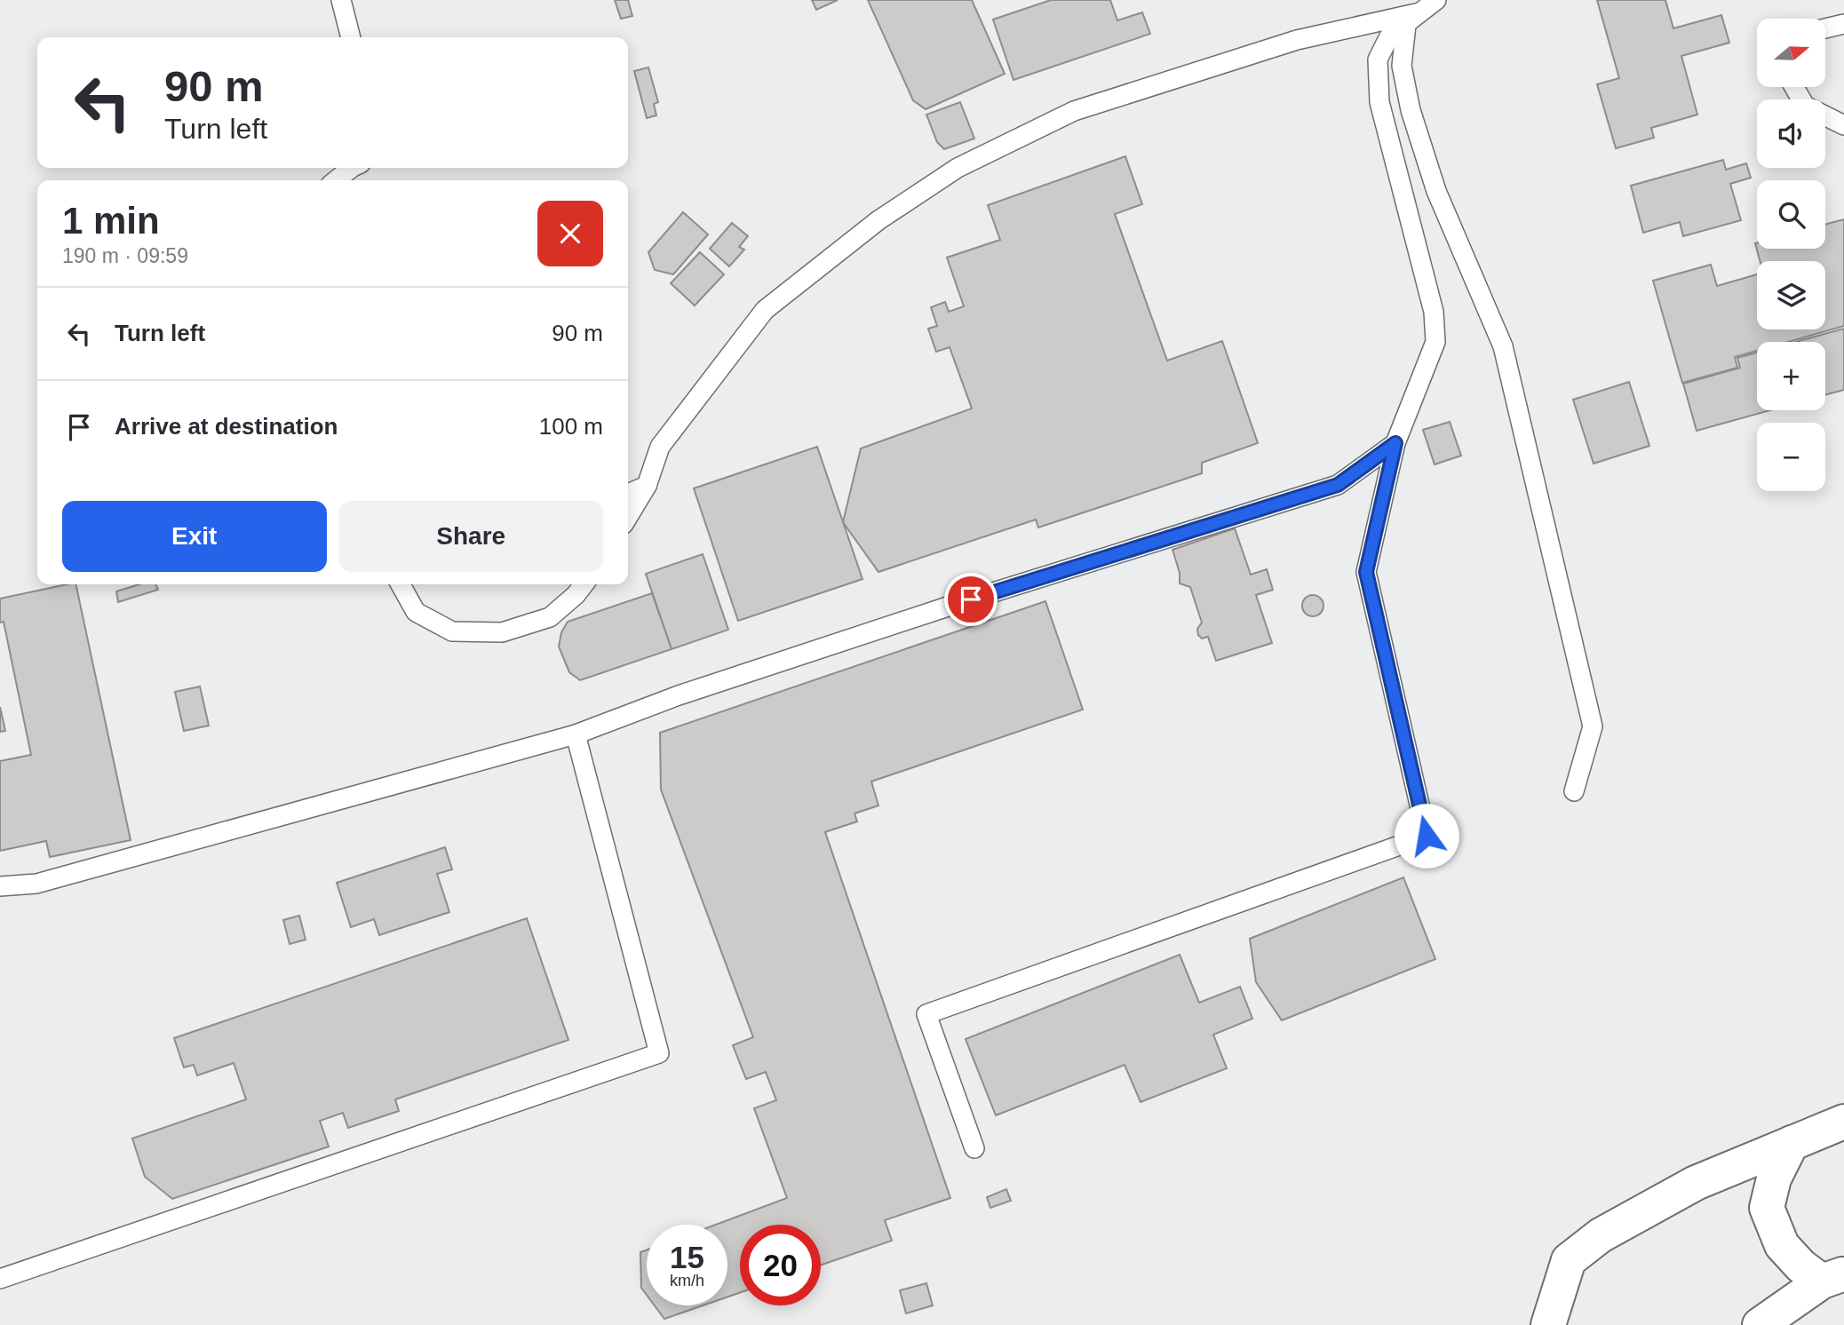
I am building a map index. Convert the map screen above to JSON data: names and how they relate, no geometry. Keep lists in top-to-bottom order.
{
  "north": "right",
  "page": {
    "map_buttons": ["+", "−"],
    "turn": ["90 m", "Turn left"],
    "heading": ["1 min", "190 m · 09:59"],
    "list": [
      {
        "name": "Turn left",
        "value": "90 m"
      },
      {
        "name": "Arrive at destination",
        "value": "100 m"
      }
    ],
    "buttons": ["Exit", "Share"],
    "speed": "15 km/h",
    "limit": "20"
  }
}
